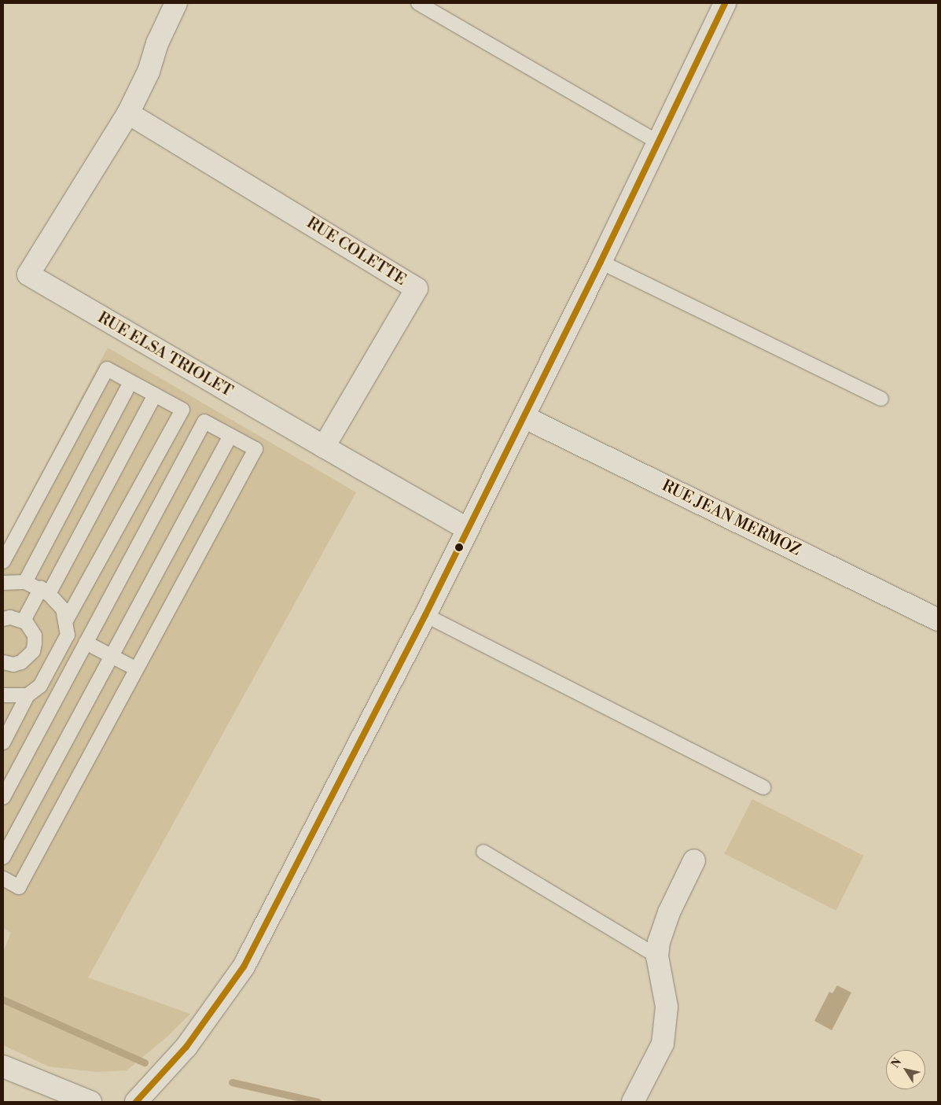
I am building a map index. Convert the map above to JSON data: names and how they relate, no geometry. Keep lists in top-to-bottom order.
{
  "streets": {
    "street": ["RUE COLETTE", "RUE ELSA TRIOLET", "RUE JEAN MERMOZ"]
  },
  "crossings": [
    ["RUE COLETTE", "RUE ELSA TRIOLET"]
  ],
  "north": "top left"
}
